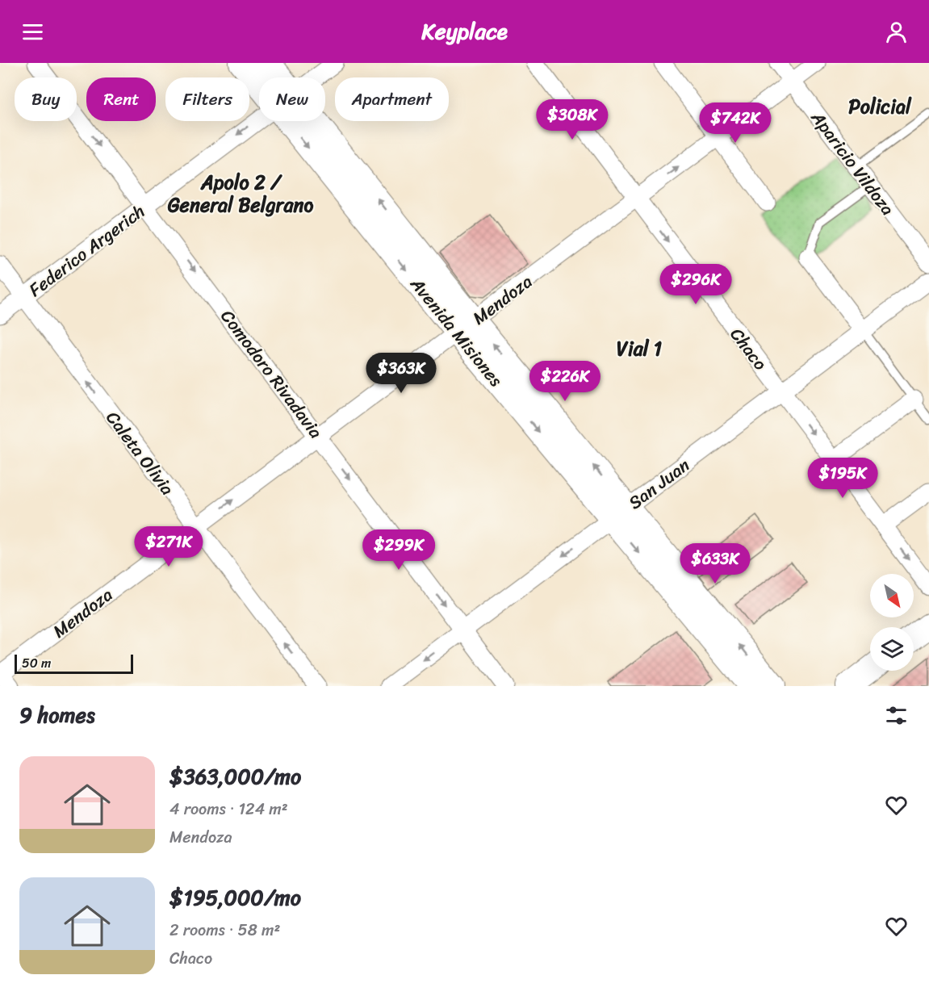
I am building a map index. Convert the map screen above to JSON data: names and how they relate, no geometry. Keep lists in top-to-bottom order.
{
  "streets": {
    "main road": ["Avenida Misiones"],
    "street": [
      "Aparicio Vildoza",
      "Federico Argerich",
      "Mendoza",
      "Chaco",
      "Comodoro Rivadavia",
      "Caleta Olivia",
      "San Juan"
    ]
  },
  "crossings": [
    ["Aparicio Vildoza", "Mendoza"],
    ["Federico Argerich", "Comodoro Rivadavia"],
    ["Federico Argerich", "Caleta Olivia"],
    ["Mendoza", "Avenida Misiones"],
    ["Mendoza", "Chaco"],
    ["Mendoza", "Comodoro Rivadavia"],
    ["Mendoza", "Caleta Olivia"],
    ["Avenida Misiones", "San Juan"],
    ["Chaco", "San Juan"],
    ["Comodoro Rivadavia", "San Juan"]
  ],
  "one_way": [
    "Federico Argerich",
    "Comodoro Rivadavia",
    "Caleta Olivia",
    "San Juan"
  ],
  "districts": ["Policial", "Apolo 2 / General Belgrano", "Vial 1"],
  "scale_bar": "50 m",
  "north": "bottom right",
  "page": {
    "header": "Keyplace",
    "chip": [
      "Buy",
      "Rent",
      "Filters",
      "New",
      "Apartment"
    ],
    "price": [
      "$308K",
      "$742K",
      "$296K",
      "$363K",
      "$226K",
      "$195K",
      "$271K",
      "$299K",
      "$633K"
    ],
    "scale": "50 m",
    "heading": "9 homes",
    "list": [
      {
        "name": "$363,000/mo",
        "note": "4 rooms · 124 m² · Mendoza"
      },
      {
        "name": "$195,000/mo",
        "note": "2 rooms · 58 m² · Chaco"
      }
    ]
  }
}
